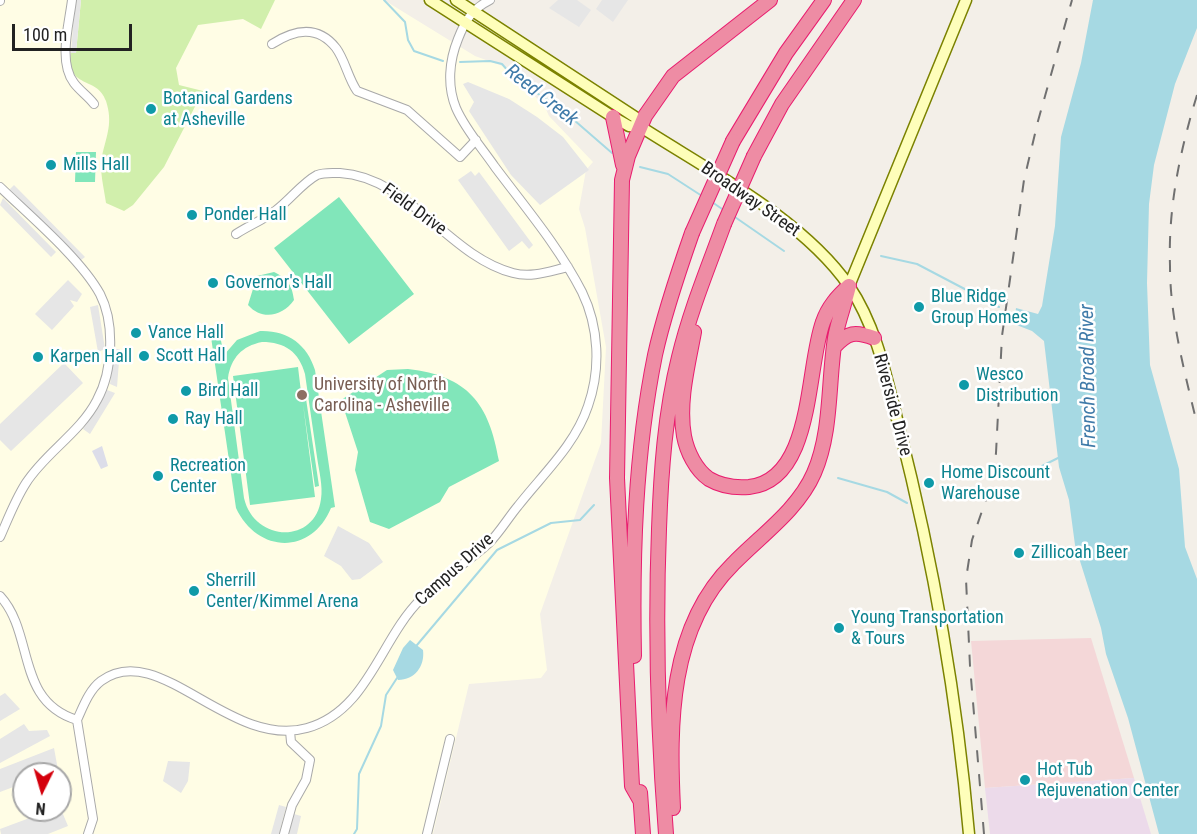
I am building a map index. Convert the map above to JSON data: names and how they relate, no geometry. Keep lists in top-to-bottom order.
{
  "streets": {
    "main road": ["Broadway Street", "Riverside Drive"],
    "street": ["Field Drive", "Campus Drive"]
  },
  "crossings": [
    ["Broadway Street", "Riverside Drive"],
    ["Broadway Street", "Campus Drive"],
    ["Field Drive", "Campus Drive"]
  ],
  "water": ["Reed Creek", "French Broad River"],
  "places": [
    "Botanical Gardens at Asheville",
    "Mills Hall",
    "Ponder Hall",
    "Governor's Hall",
    "Blue Ridge Group Homes",
    "Vance Hall",
    "Scott Hall",
    "Karpen Hall",
    "Wesco Distribution",
    "Bird Hall",
    "University of North Carolina - Asheville",
    "Ray Hall",
    "Recreation Center",
    "Home Discount Warehouse",
    "Zillicoah Beer",
    "Sherrill Center/Kimmel Arena",
    "Young Transportation & Tours",
    "Hot Tub Rejuvenation Center"
  ],
  "scale_bar": "100 m",
  "north": "bottom"
}
